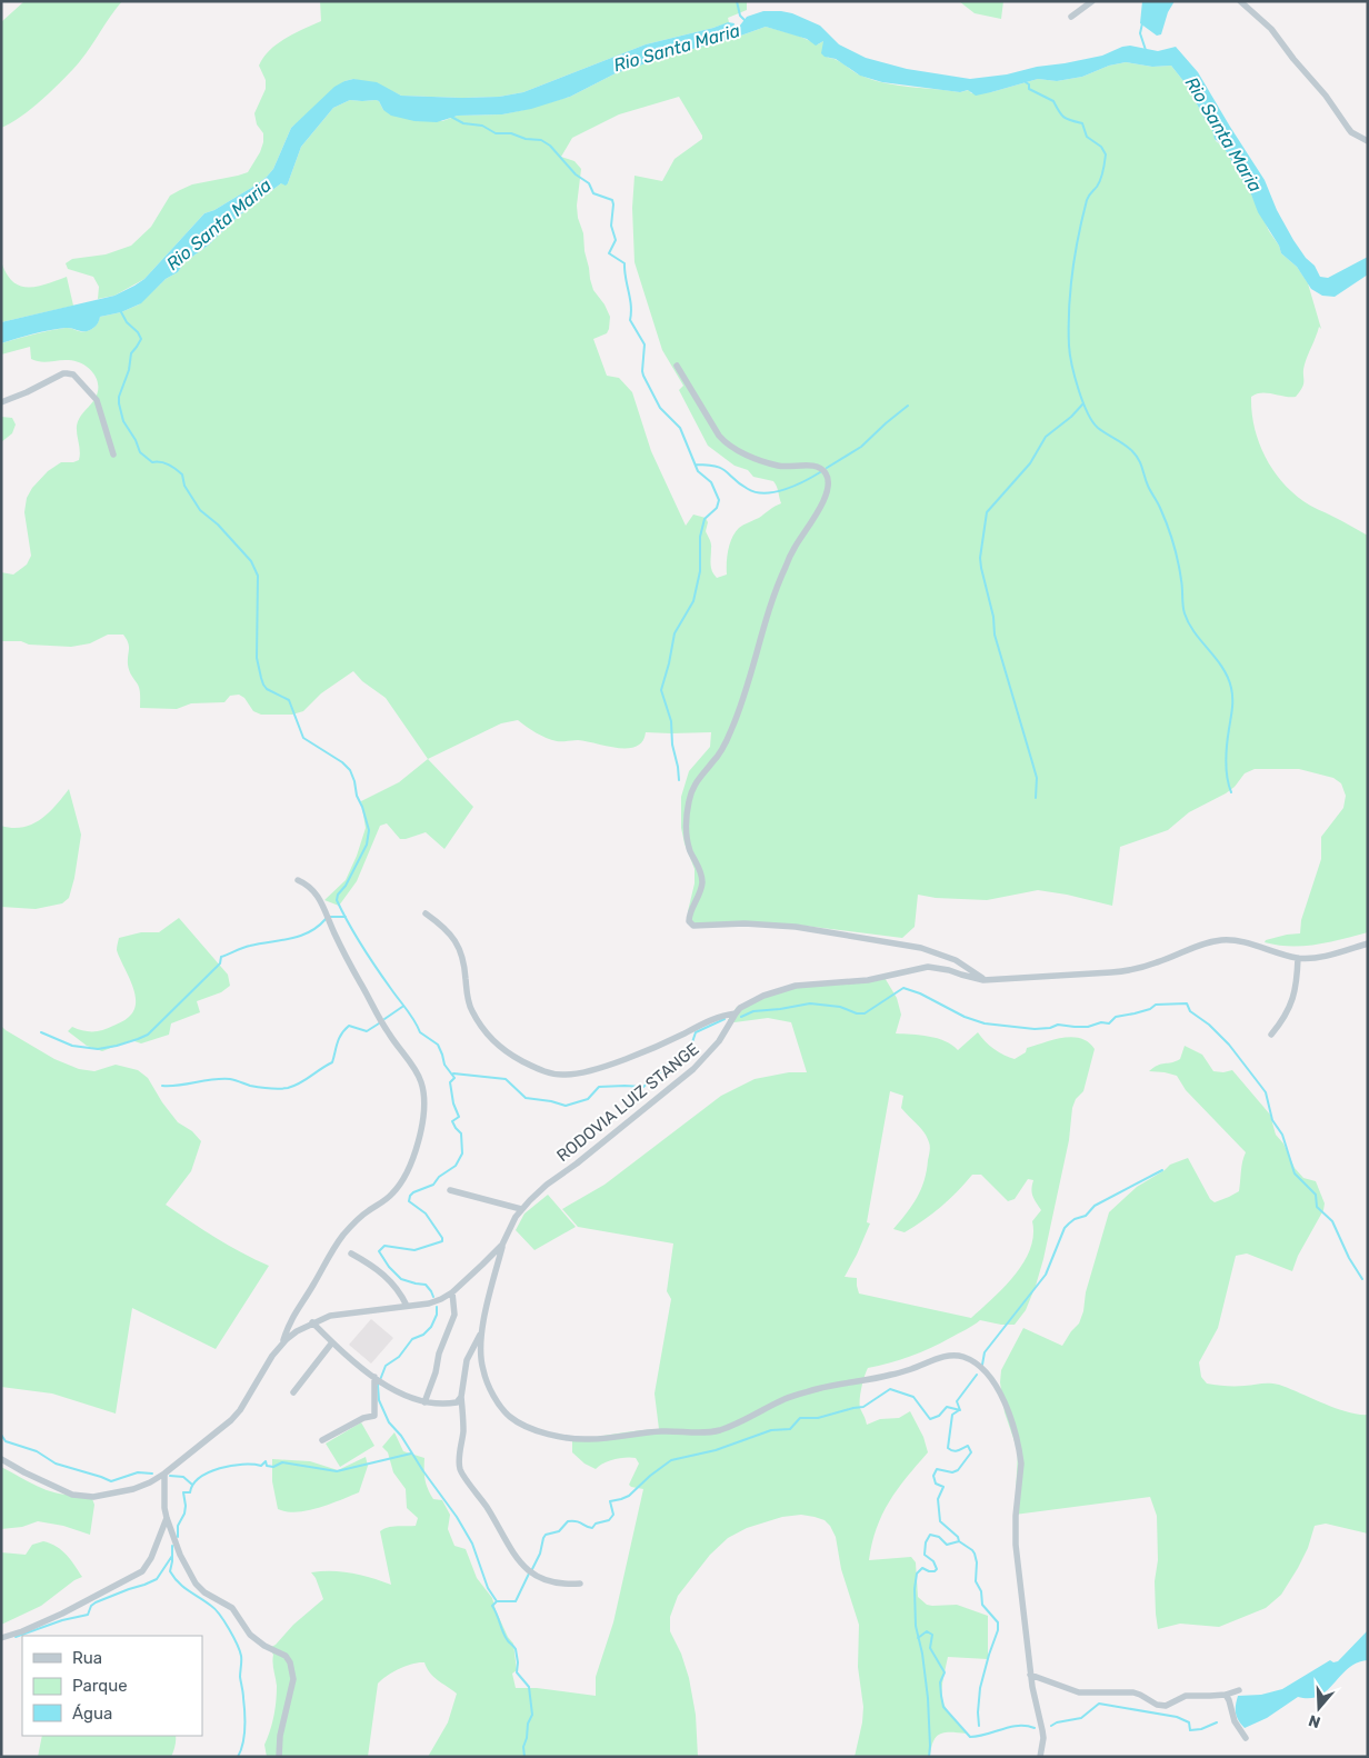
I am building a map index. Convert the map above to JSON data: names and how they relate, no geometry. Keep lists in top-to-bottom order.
{
  "streets": {
    "street": ["RODOVIA LUIZ STANGE"]
  },
  "water": ["Rio Santa Maria"],
  "legend": ["Rua", "Parque", "Água"],
  "north": "bottom"
}
